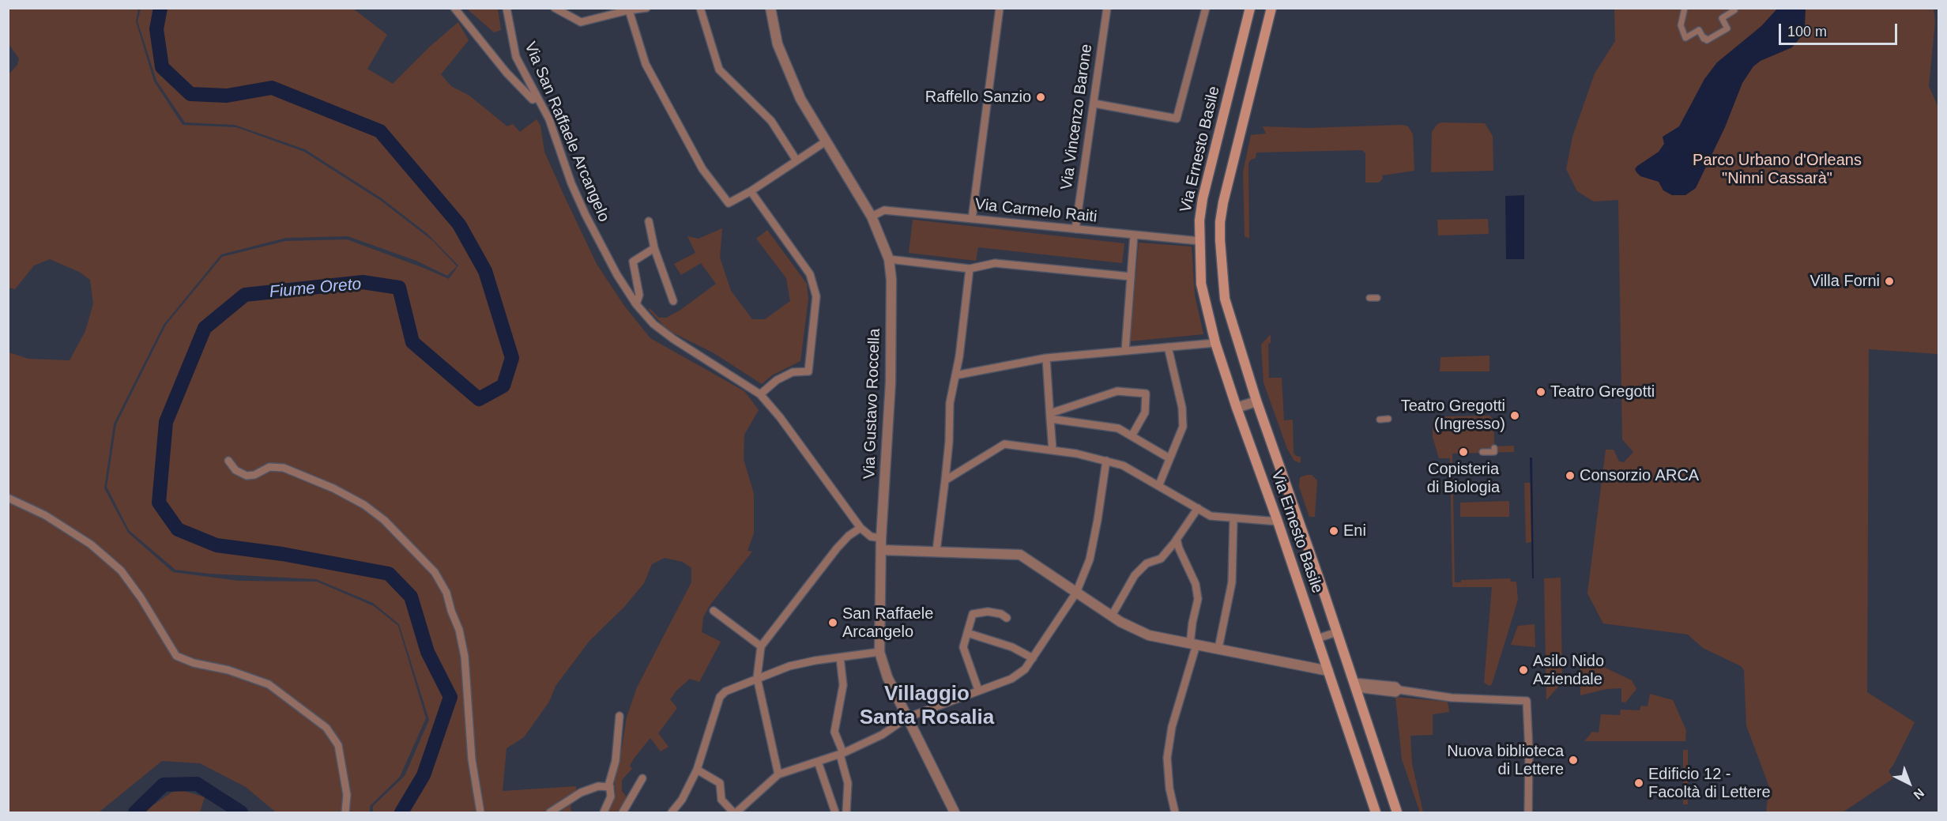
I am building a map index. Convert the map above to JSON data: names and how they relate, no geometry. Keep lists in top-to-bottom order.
{
  "streets": {
    "main road": ["Via Ernesto Basile"],
    "street": [
      "Via Vincenzo Barone",
      "Via San Raffaele Arcangelo",
      "Via Carmelo Raiti",
      "Via Gustavo Roccella"
    ]
  },
  "crossings": [
    ["Via Vincenzo Barone", "Via Carmelo Raiti"],
    ["Via Ernesto Basile", "Via Carmelo Raiti"],
    ["Via Carmelo Raiti", "Via Gustavo Roccella"]
  ],
  "districts": ["Villaggio Santa Rosalia"],
  "water": ["Fiume Oreto"],
  "parks": ["Parco Urbano d'Orleans \"Ninni Cassarà\""],
  "places": [
    "Raffello Sanzio",
    "Villa Forni",
    "Teatro Gregotti",
    "Teatro Gregotti (Ingresso)",
    "Copisteria di Biologia",
    "Consorzio ARCA",
    "Eni",
    "San Raffaele Arcangelo",
    "Asilo Nido Aziendale",
    "Nuova biblioteca di Lettere",
    "Edificio 12 - Facoltà di Lettere"
  ],
  "scale_bar": "100 m",
  "north": "bottom right"
}
